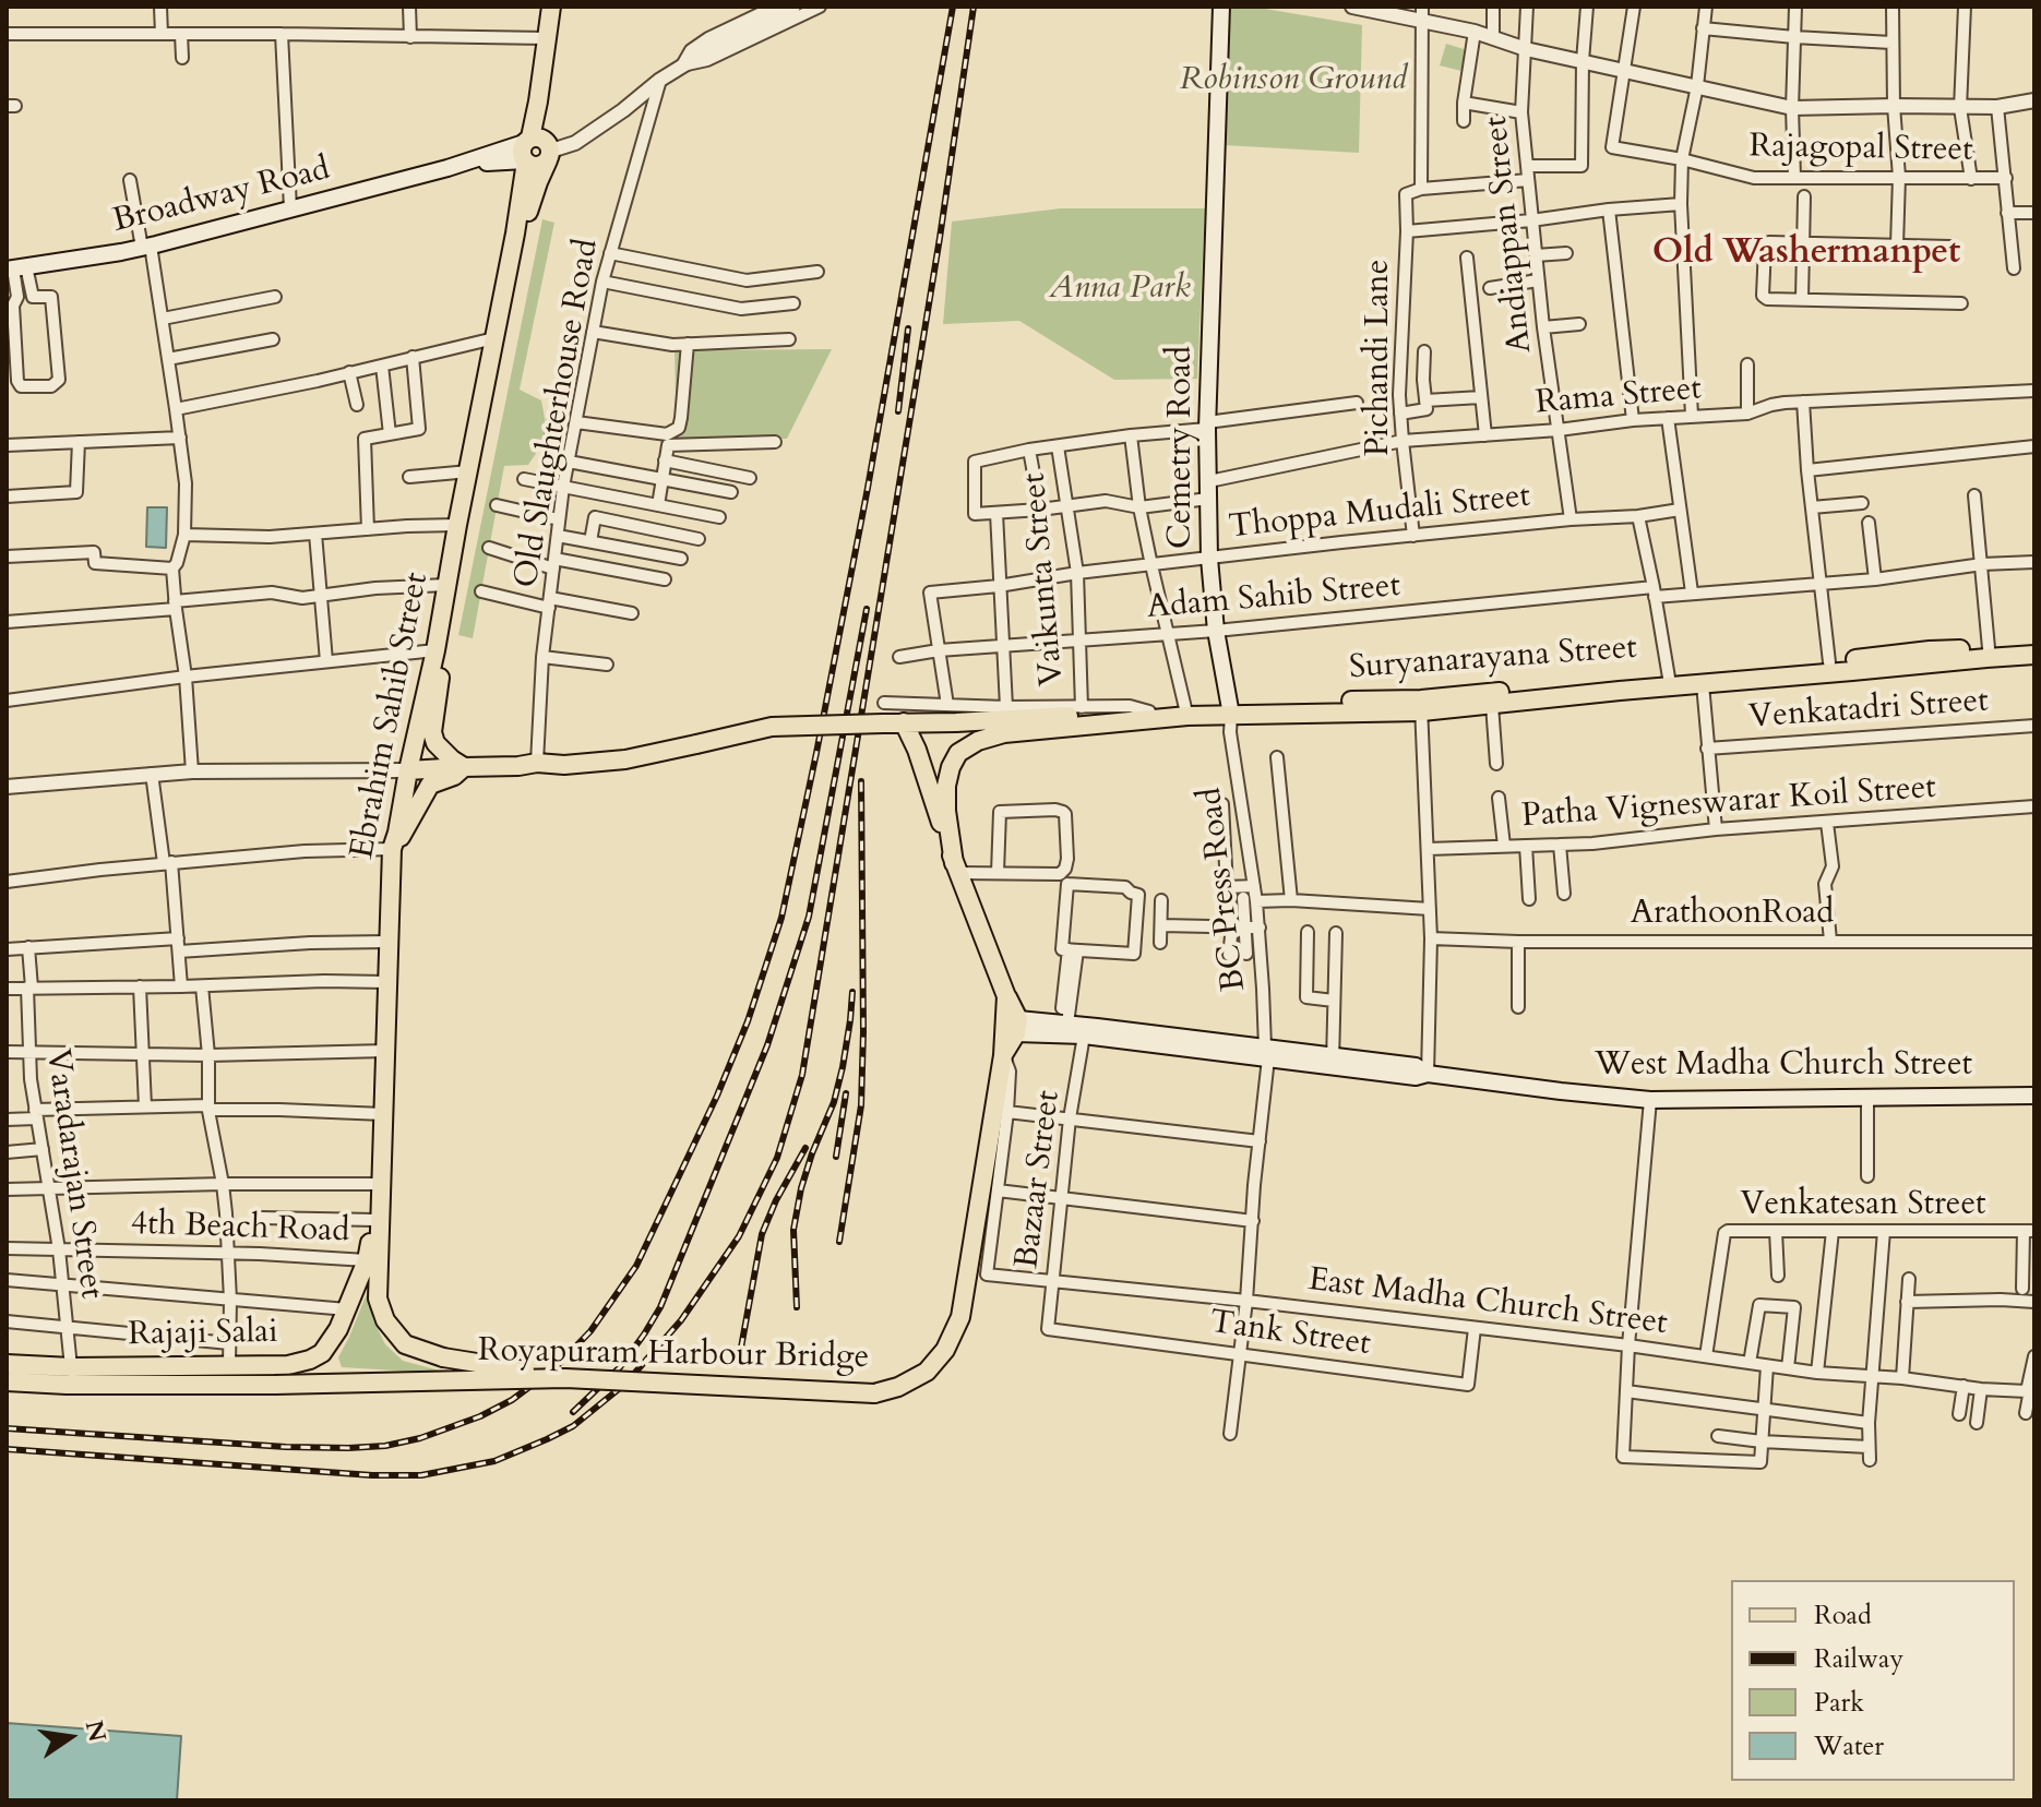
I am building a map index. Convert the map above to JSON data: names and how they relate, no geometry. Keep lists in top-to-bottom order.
{
  "streets": {
    "main road": [
      "Broadway Road",
      "Cemetry Road",
      "Suryanarayana Street",
      "Ebrahim Sahib Street",
      "West Madha Church Street",
      "Rajaji Salai",
      "Royapuram Harbour Bridge"
    ],
    "street": [
      "Rajagopal Street",
      "Andiappan Street",
      "Pichandi Lane",
      "Rama Street",
      "Old Slaughterhouse Road",
      "Thoppa Mudali Street",
      "Vaikunta Street",
      "Adam Sahib Street",
      "Venkatadri Street",
      "Patha Vigneswarar Koil Street",
      "BC Press Road",
      "ArathoonRoad",
      "Varadarajan Street",
      "Bazaar Street",
      "Venkatesan Street",
      "4th Beach Road",
      "East Madha Church Street",
      "Tank Street"
    ]
  },
  "crossings": [
    ["Broadway Road", "Ebrahim Sahib Street"],
    ["Andiappan Street", "Rama Street"],
    ["Andiappan Street", "Thoppa Mudali Street"],
    ["Pichandi Lane", "Rama Street"],
    ["Pichandi Lane", "Thoppa Mudali Street"],
    ["Rama Street", "Cemetry Road"],
    ["Old Slaughterhouse Road", "Suryanarayana Street"],
    ["Cemetry Road", "Thoppa Mudali Street"],
    ["Cemetry Road", "Adam Sahib Street"],
    ["Cemetry Road", "Suryanarayana Street"],
    ["Cemetry Road", "BC Press Road"],
    ["Thoppa Mudali Street", "Vaikunta Street"],
    ["Thoppa Mudali Street", "Adam Sahib Street"],
    ["Vaikunta Street", "Adam Sahib Street"],
    ["Suryanarayana Street", "Ebrahim Sahib Street"],
    ["Suryanarayana Street", "BC Press Road"],
    ["Ebrahim Sahib Street", "Rajaji Salai"],
    ["Ebrahim Sahib Street", "Royapuram Harbour Bridge"],
    ["BC Press Road", "West Madha Church Street"],
    ["BC Press Road", "East Madha Church Street"],
    ["BC Press Road", "Tank Street"],
    ["West Madha Church Street", "Bazaar Street"],
    ["Varadarajan Street", "4th Beach Road"],
    ["Varadarajan Street", "Rajaji Salai"],
    ["Bazaar Street", "East Madha Church Street"],
    ["Bazaar Street", "Tank Street"],
    ["Venkatesan Street", "East Madha Church Street"],
    ["4th Beach Road", "Rajaji Salai"],
    ["East Madha Church Street", "Tank Street"],
    ["Rajaji Salai", "Royapuram Harbour Bridge"]
  ],
  "districts": ["Old Washermanpet"],
  "parks": ["Robinson Ground", "Anna Park"],
  "legend": [
    "Road",
    "Railway",
    "Park",
    "Water"
  ],
  "north": "right"
}
